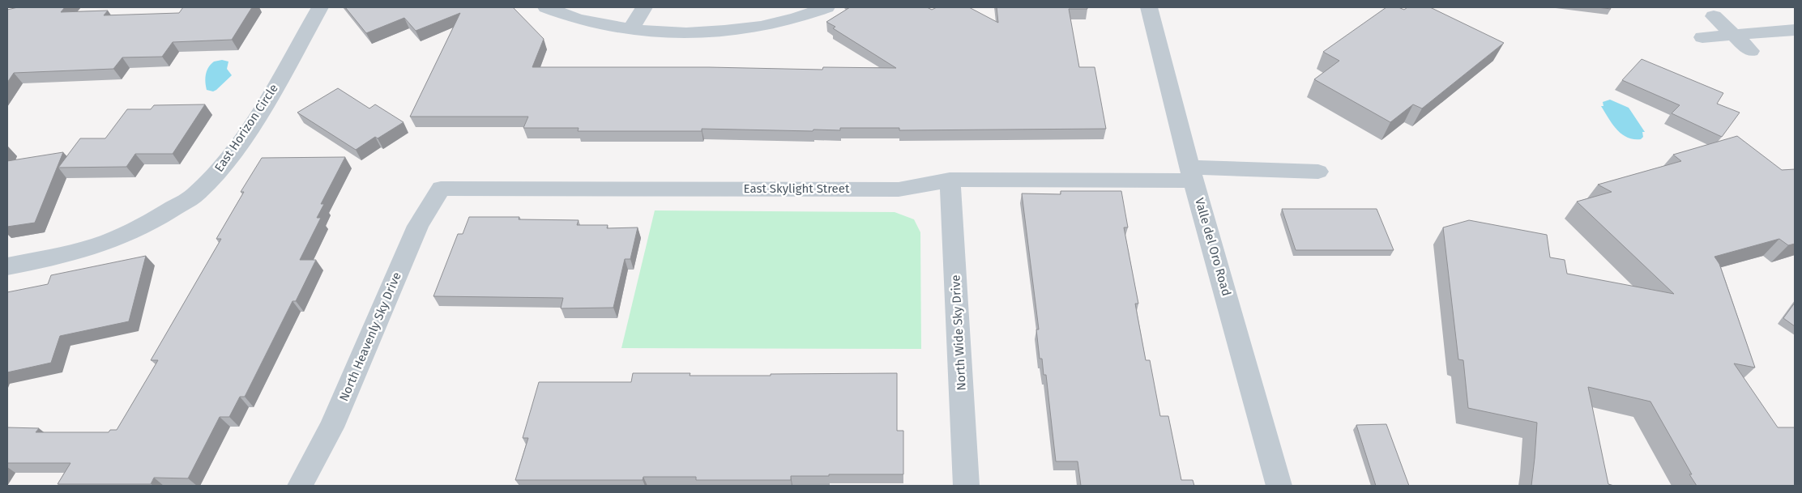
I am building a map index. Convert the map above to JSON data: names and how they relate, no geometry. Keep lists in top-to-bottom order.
{
  "streets": {
    "street": [
      "East Horizon Circle",
      "East Skylight Street",
      "Valle del Oro Road",
      "North Wide Sky Drive",
      "North Heavenly Sky Drive"
    ]
  },
  "crossings": [
    ["East Skylight Street", "Valle del Oro Road"],
    ["East Skylight Street", "North Wide Sky Drive"],
    ["East Skylight Street", "North Heavenly Sky Drive"]
  ]
}
